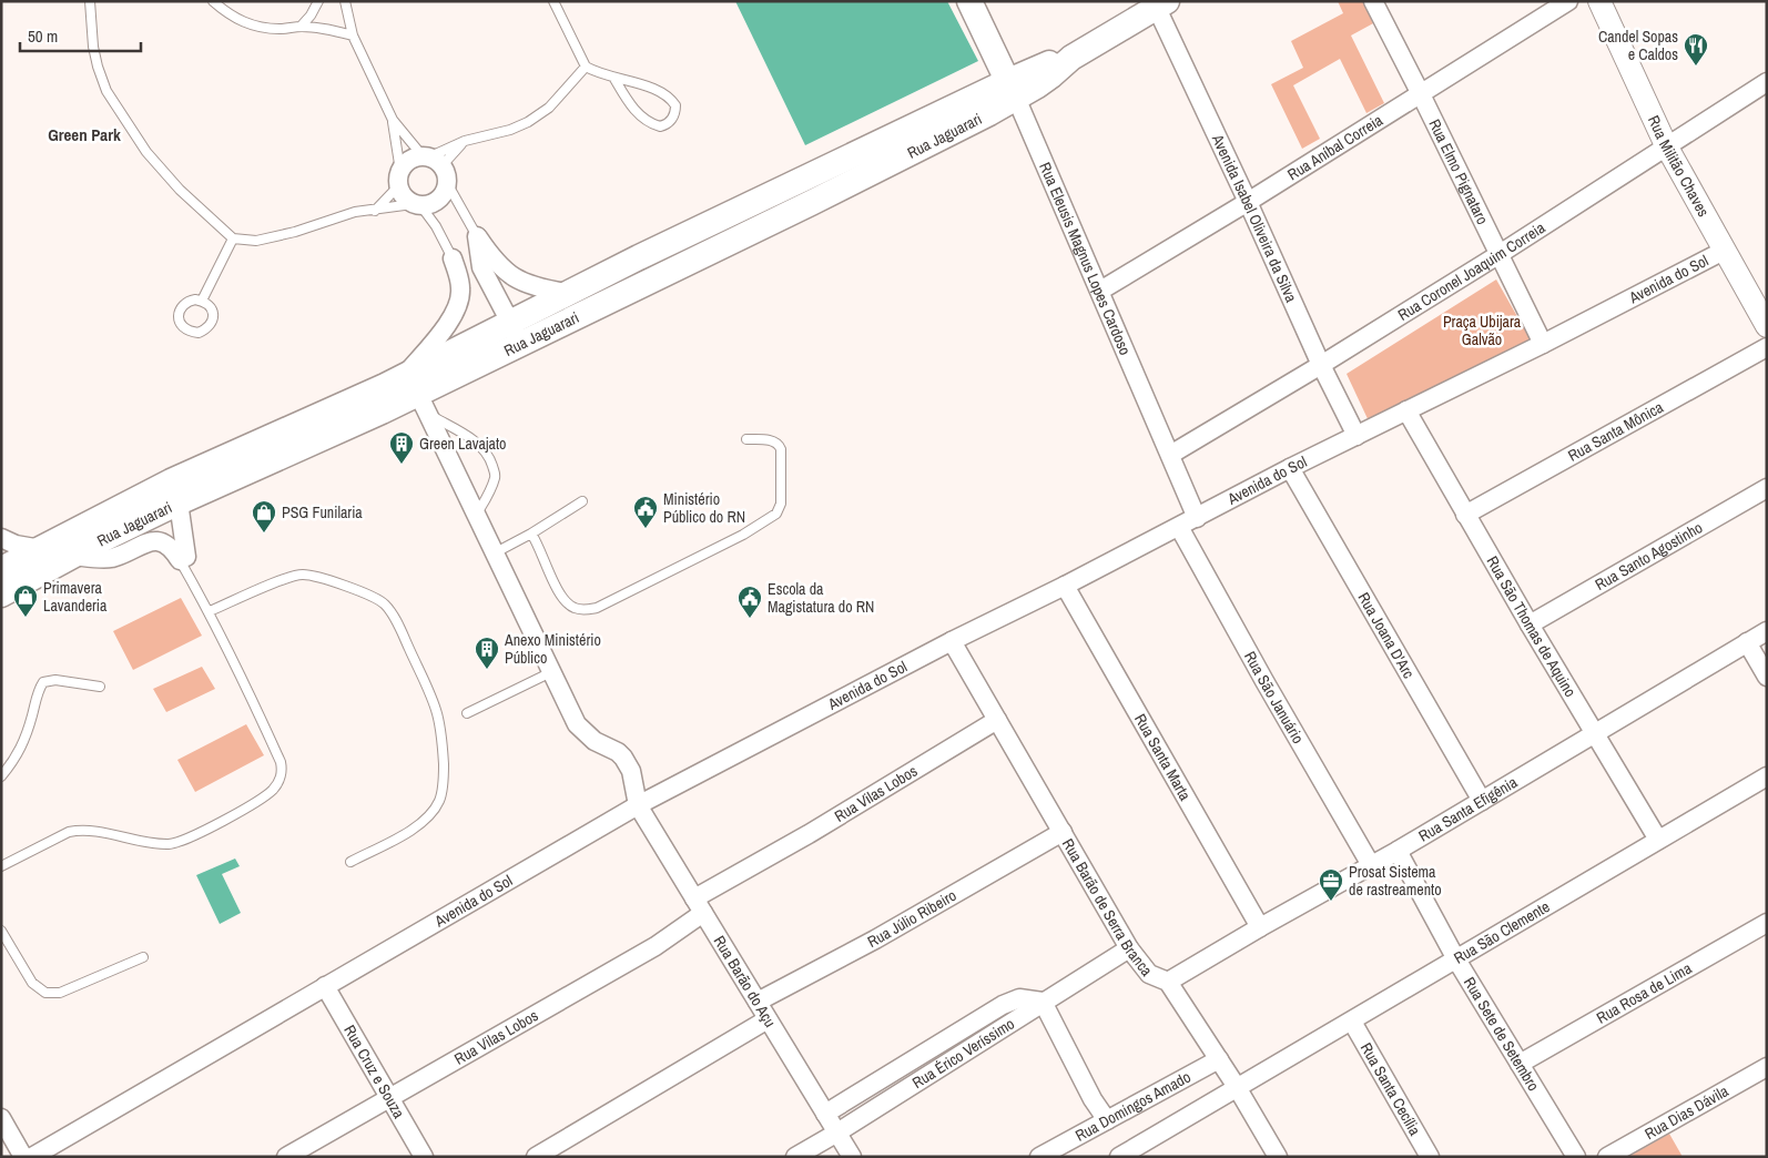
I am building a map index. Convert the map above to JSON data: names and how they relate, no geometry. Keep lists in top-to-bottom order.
{
  "streets": {
    "main road": ["Rua Jaguarari", "Rua Eleusis Magnus Lopes Cardoso"],
    "street": [
      "Rua Aníbal Correia",
      "Rua Militão Chaves",
      "Rua Elmo Pignataro",
      "Avenida Isabel Oliveira da Silva",
      "Rua Coronel Joaquim Correia",
      "Avenida do Sol",
      "Rua Santa Mônica",
      "Rua Santo Agostinho",
      "Rua São Thomas de Aquino",
      "Rua Joana D'Arc",
      "Rua São Januário",
      "Rua Santa Marta",
      "Rua Vilas Lobos",
      "Rua Santa Efigênia",
      "Rua Barão de Serra Branca",
      "Rua Júlio Ribeiro",
      "Rua São Clemente",
      "Rua Barão do Açu",
      "Rua Rosa de Lima",
      "Rua Sete de Setembro",
      "Rua Érico Veríssimo",
      "Rua Cruz e Souza",
      "Rua Santa Cecília",
      "Rua Domingos Amado",
      "Rua Dias Dávila"
    ]
  },
  "crossings": [
    ["Rua Jaguarari", "Avenida Isabel Oliveira da Silva"],
    ["Rua Jaguarari", "Rua Eleusis Magnus Lopes Cardoso"],
    ["Rua Aníbal Correia", "Rua Elmo Pignataro"],
    ["Rua Aníbal Correia", "Avenida Isabel Oliveira da Silva"],
    ["Rua Aníbal Correia", "Rua Eleusis Magnus Lopes Cardoso"],
    ["Rua Militão Chaves", "Rua Coronel Joaquim Correia"],
    ["Rua Militão Chaves", "Avenida do Sol"],
    ["Rua Elmo Pignataro", "Rua Coronel Joaquim Correia"],
    ["Rua Elmo Pignataro", "Avenida do Sol"],
    ["Avenida Isabel Oliveira da Silva", "Rua Coronel Joaquim Correia"],
    ["Avenida Isabel Oliveira da Silva", "Avenida do Sol"],
    ["Rua Eleusis Magnus Lopes Cardoso", "Rua Coronel Joaquim Correia"],
    ["Rua Eleusis Magnus Lopes Cardoso", "Avenida do Sol"],
    ["Avenida do Sol", "Rua São Thomas de Aquino"],
    ["Avenida do Sol", "Rua Joana D'Arc"],
    ["Avenida do Sol", "Rua São Januário"],
    ["Avenida do Sol", "Rua Santa Marta"],
    ["Avenida do Sol", "Rua Barão de Serra Branca"],
    ["Avenida do Sol", "Rua Barão do Açu"],
    ["Avenida do Sol", "Rua Cruz e Souza"],
    ["Rua Santa Mônica", "Rua São Thomas de Aquino"],
    ["Rua Santo Agostinho", "Rua São Thomas de Aquino"],
    ["Rua São Thomas de Aquino", "Rua Santa Efigênia"],
    ["Rua São Thomas de Aquino", "Rua São Clemente"],
    ["Rua Joana D'Arc", "Rua Santa Efigênia"],
    ["Rua São Januário", "Rua Santa Efigênia"],
    ["Rua Santa Marta", "Rua Santa Efigênia"],
    ["Rua Vilas Lobos", "Rua Barão de Serra Branca"],
    ["Rua Vilas Lobos", "Rua Barão do Açu"],
    ["Rua Vilas Lobos", "Rua Cruz e Souza"],
    ["Rua Santa Efigênia", "Rua Barão de Serra Branca"],
    ["Rua Santa Efigênia", "Rua Sete de Setembro"],
    ["Rua Barão de Serra Branca", "Rua Júlio Ribeiro"],
    ["Rua Barão de Serra Branca", "Rua São Clemente"],
    ["Rua Barão de Serra Branca", "Rua Érico Veríssimo"],
    ["Rua Barão de Serra Branca", "Rua Domingos Amado"],
    ["Rua Júlio Ribeiro", "Rua Barão do Açu"],
    ["Rua São Clemente", "Rua Sete de Setembro"],
    ["Rua São Clemente", "Rua Santa Cecília"],
    ["Rua Barão do Açu", "Rua Érico Veríssimo"],
    ["Rua Rosa de Lima", "Rua Sete de Setembro"]
  ],
  "districts": ["Green Park"],
  "parks": ["Praça Ubijara Galvão"],
  "places": {
    "restaurant": ["Candel Sopas e Caldos"],
    "building": ["Green Lavajato", "Anexo Ministério Público"],
    "public building": ["Ministério Público do RN", "Escola da Magistatura do RN"],
    "shop": ["PSG Funilaria", "Primavera Lavanderia"],
    "office": ["Prosat Sistema de rastreamento"]
  },
  "scale_bar": "50 m"
}
